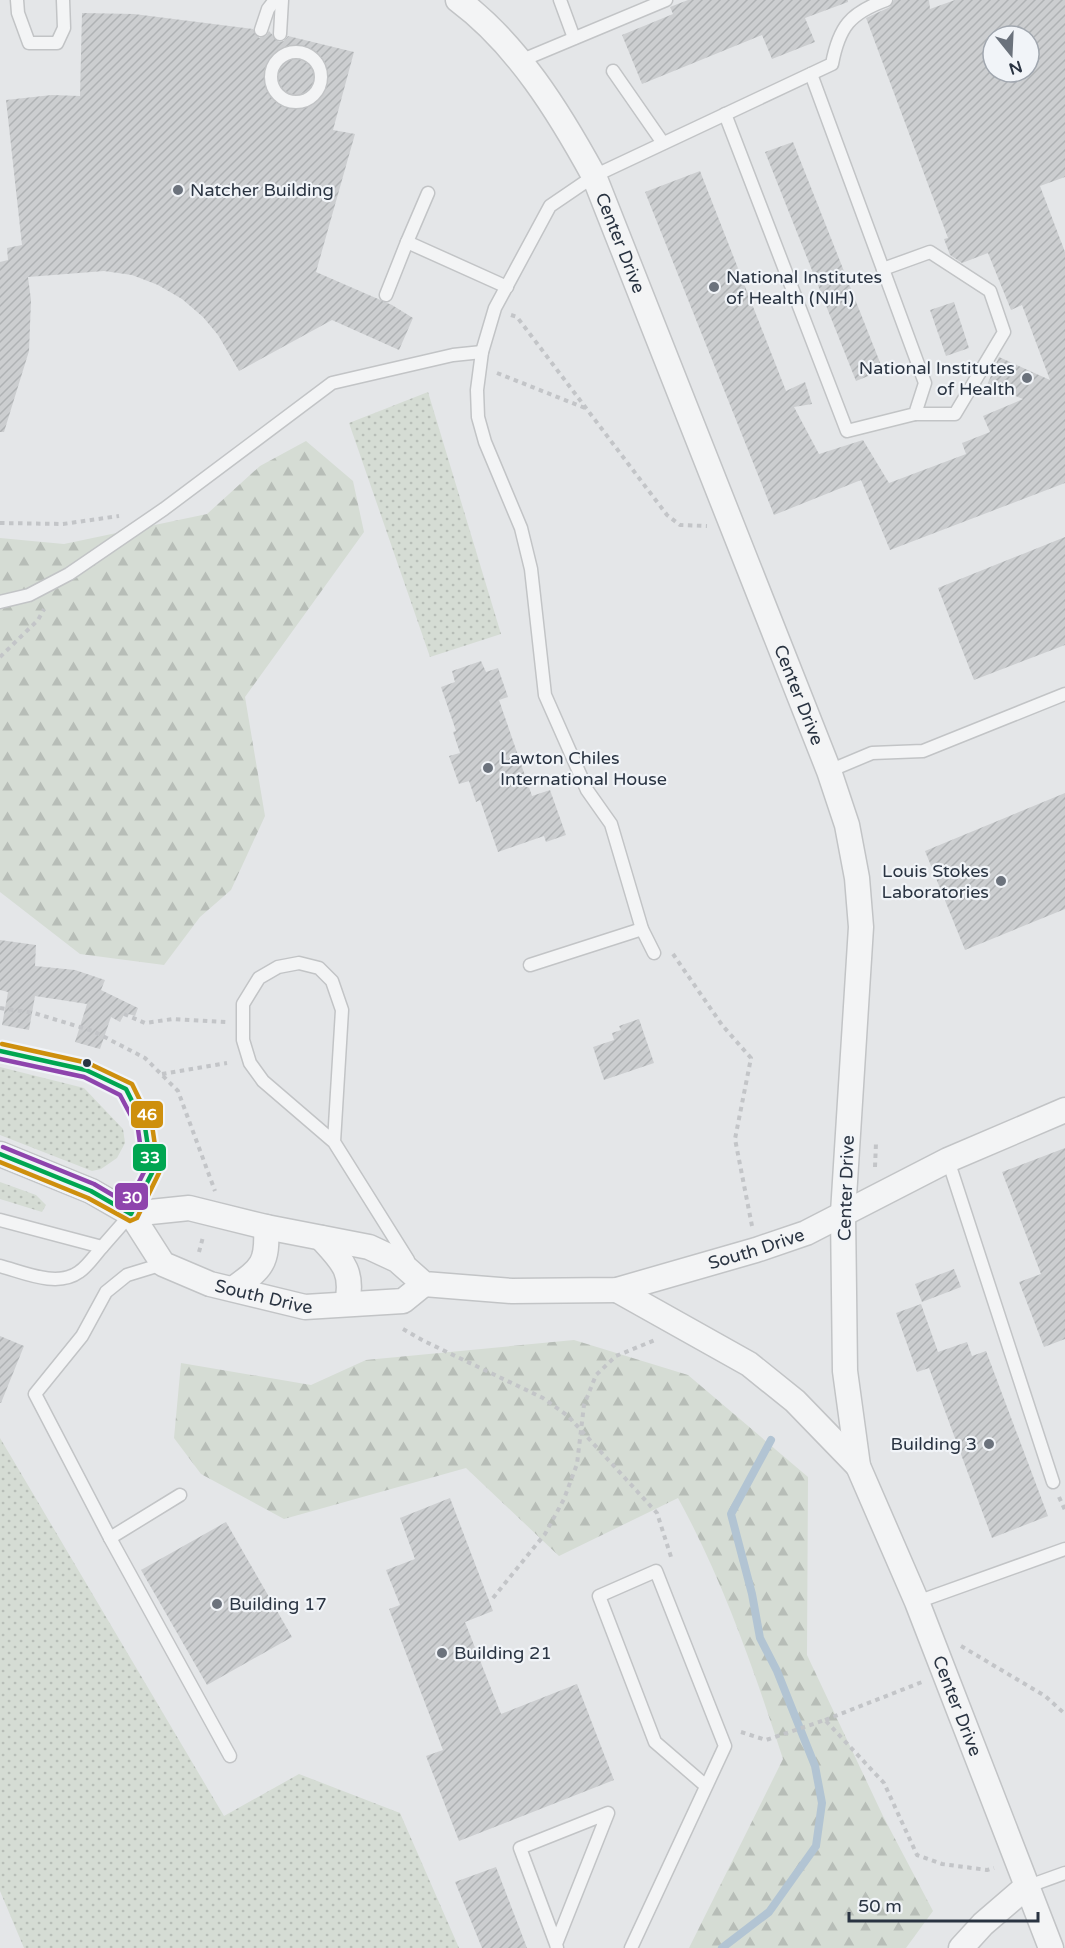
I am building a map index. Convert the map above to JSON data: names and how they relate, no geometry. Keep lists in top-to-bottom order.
{
  "streets": {
    "street": ["Center Drive", "South Drive"]
  },
  "crossings": [
    ["Center Drive", "South Drive"]
  ],
  "places": [
    "Natcher Building",
    "National Institutes of Health (NIH)",
    "National Institutes of Health",
    "Lawton Chiles International House",
    "Louis Stokes Laboratories",
    "Building 3",
    "Building 17",
    "Building 21"
  ],
  "lines": ["transit line 46", "transit line 33", "transit line 30"],
  "scale_bar": "50 m",
  "north": "bottom"
}
